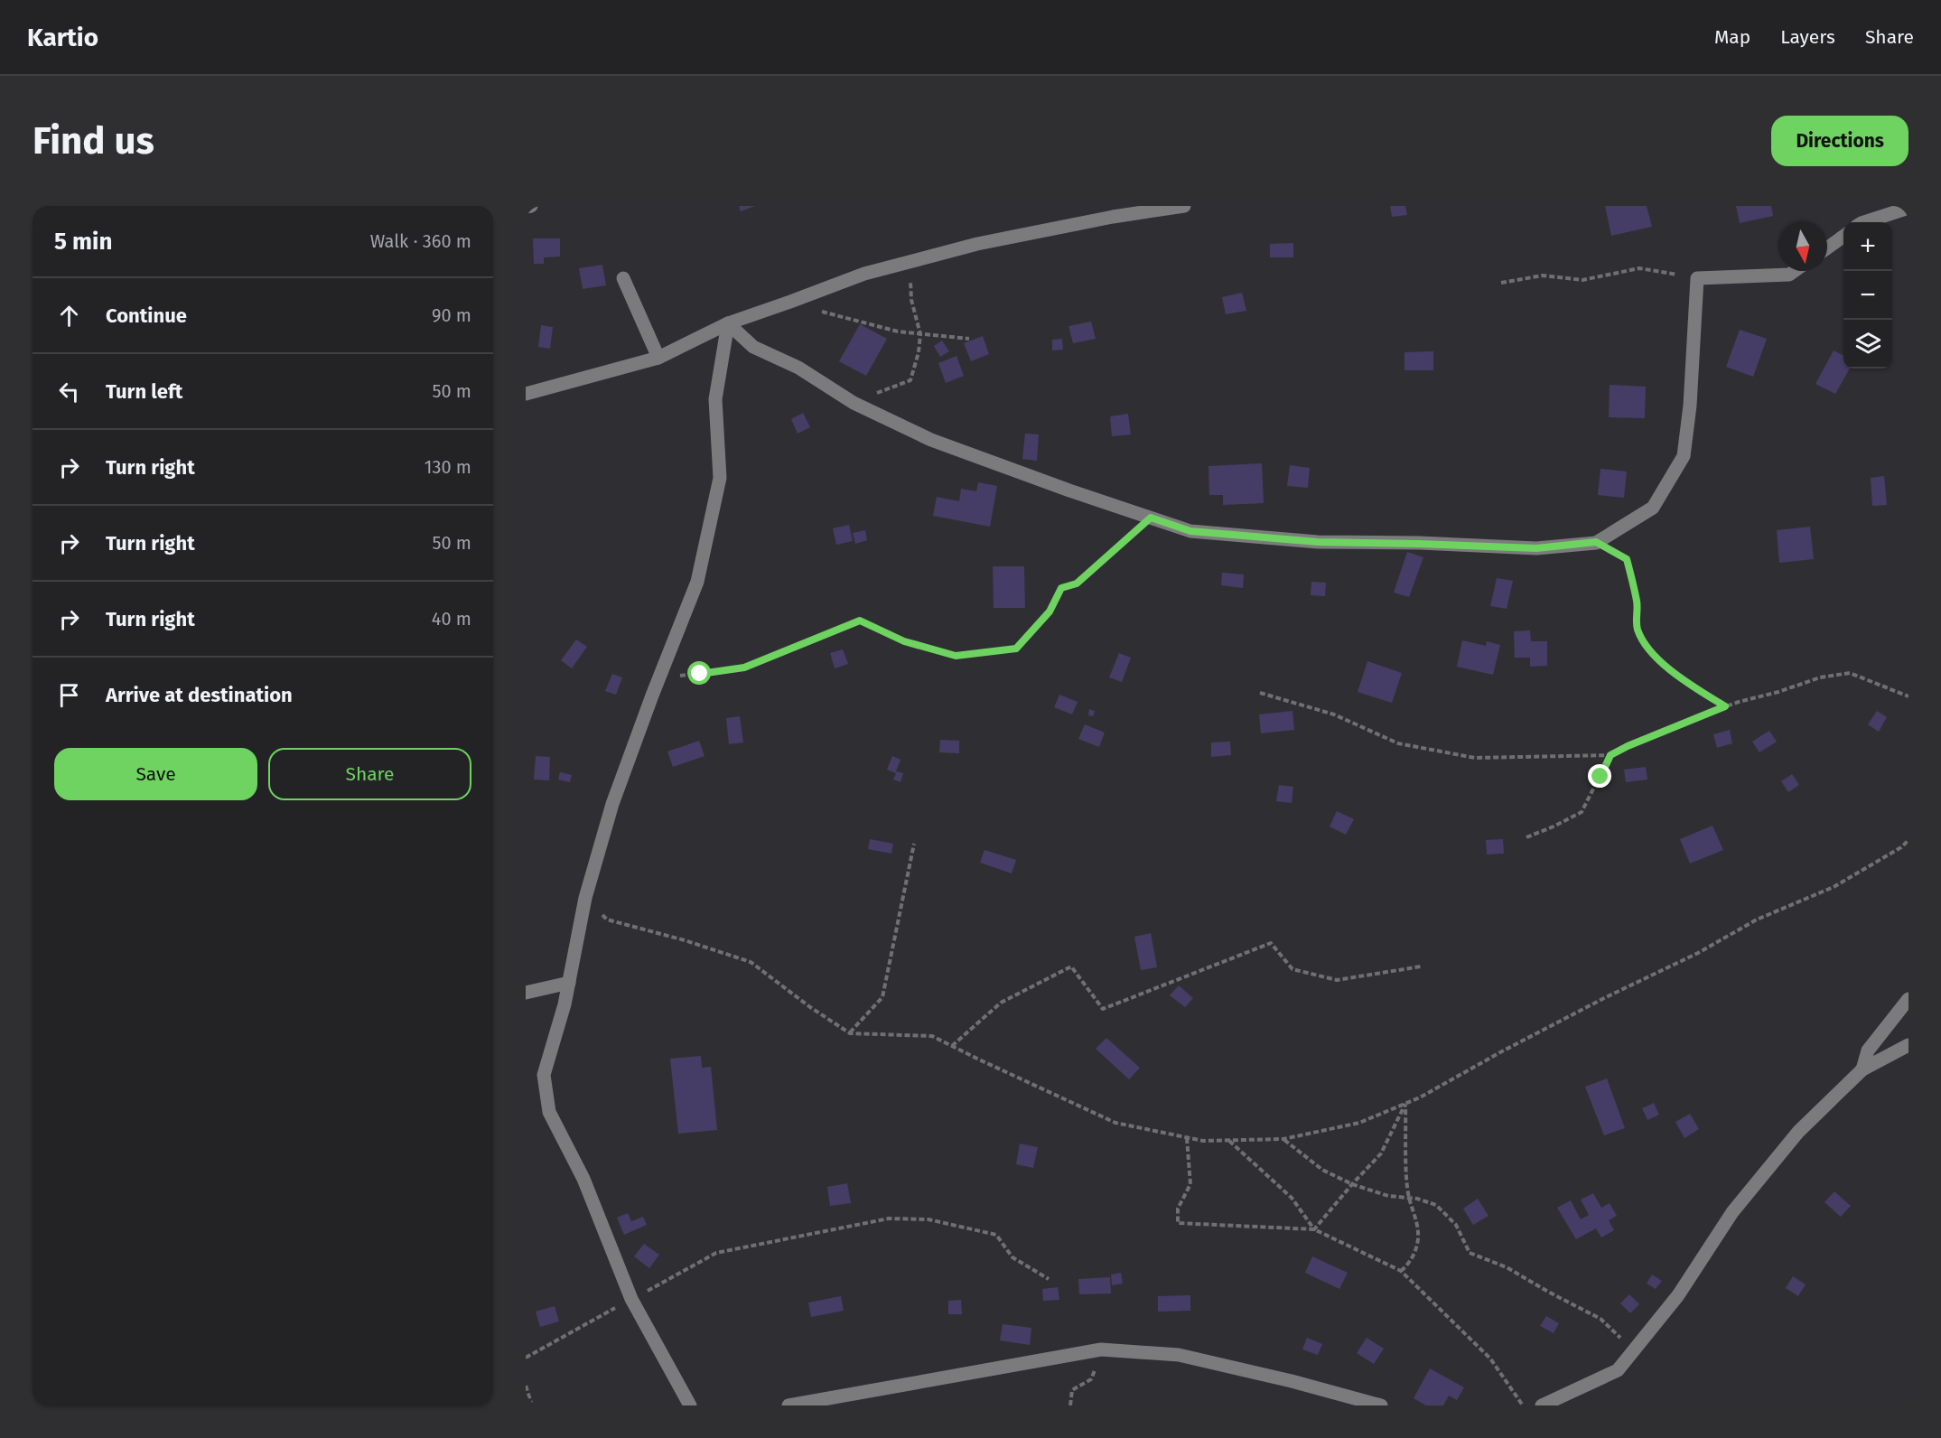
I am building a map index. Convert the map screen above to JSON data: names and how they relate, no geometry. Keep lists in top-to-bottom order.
{
  "north": "bottom",
  "page": {
    "header": "Kartio",
    "nav": ["Map", "Layers", "Share"],
    "buttons": [
      "Directions",
      ["Save", "Share"]
    ],
    "title": "Find us",
    "heading": ["5 min", "Walk · 360 m"],
    "map_buttons": ["+", "−"],
    "list": [
      ["Continue", "90 m"],
      ["Turn left", "50 m"],
      ["Turn right", "130 m"],
      ["Turn right", "50 m"],
      ["Turn right", "40 m"],
      "Arrive at destination"
    ]
  }
}
